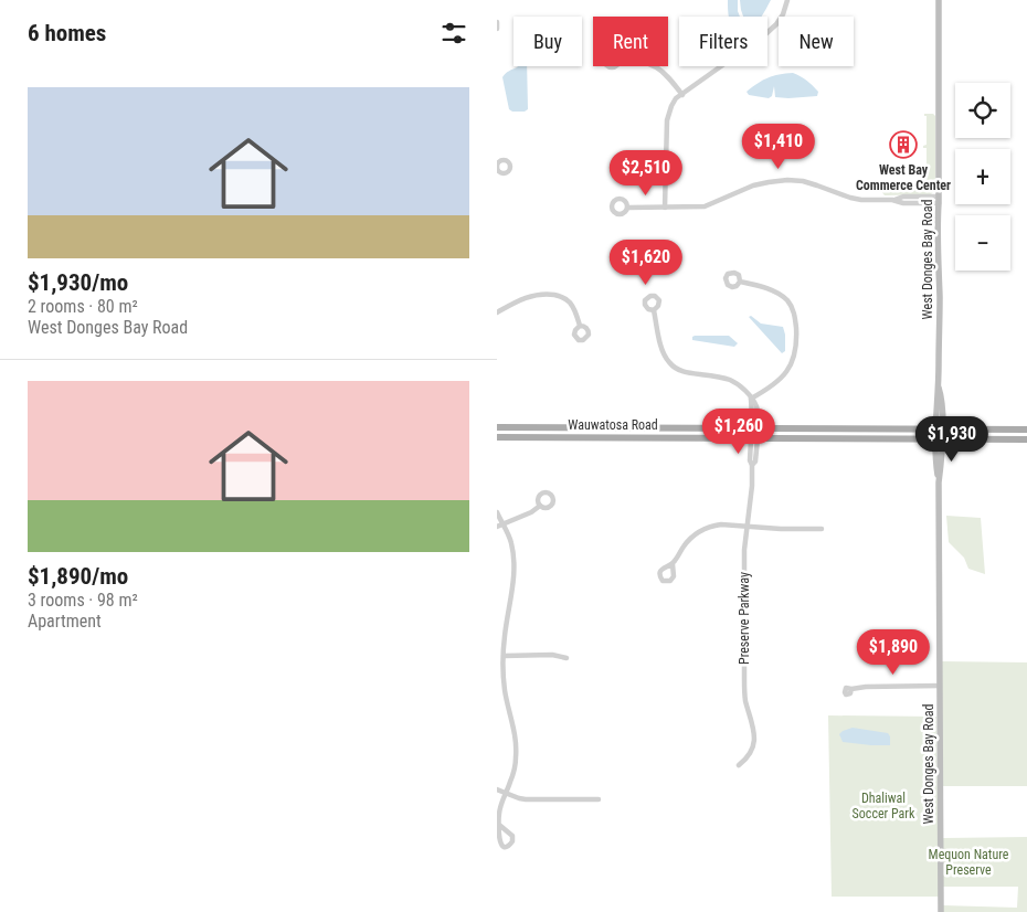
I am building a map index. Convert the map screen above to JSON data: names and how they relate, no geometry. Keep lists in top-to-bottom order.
{
  "streets": {
    "main road": ["Wauwatosa Road"],
    "street": ["West Donges Bay Road", "Preserve Parkway"]
  },
  "crossings": [
    ["West Donges Bay Road", "Wauwatosa Road"],
    ["Wauwatosa Road", "Preserve Parkway"]
  ],
  "parks": ["Dhaliwal Soccer Park", "Mequon Nature Preserve"],
  "places": {
    "building": ["West Bay Commerce Center"]
  },
  "page": {
    "heading": "6 homes",
    "chip": [
      "Buy",
      "Rent",
      "Filters",
      "New"
    ],
    "list": [
      {
        "name": "$1,930/mo",
        "note": "2 rooms · 80 m² · West Donges Bay Road"
      },
      {
        "name": "$1,890/mo",
        "note": "3 rooms · 98 m² · Apartment"
      }
    ],
    "map_buttons": ["+", "−"],
    "price": [
      "$1,410",
      "$2,510",
      "$1,620",
      "$1,260",
      "$1,930",
      "$1,890"
    ]
  }
}
